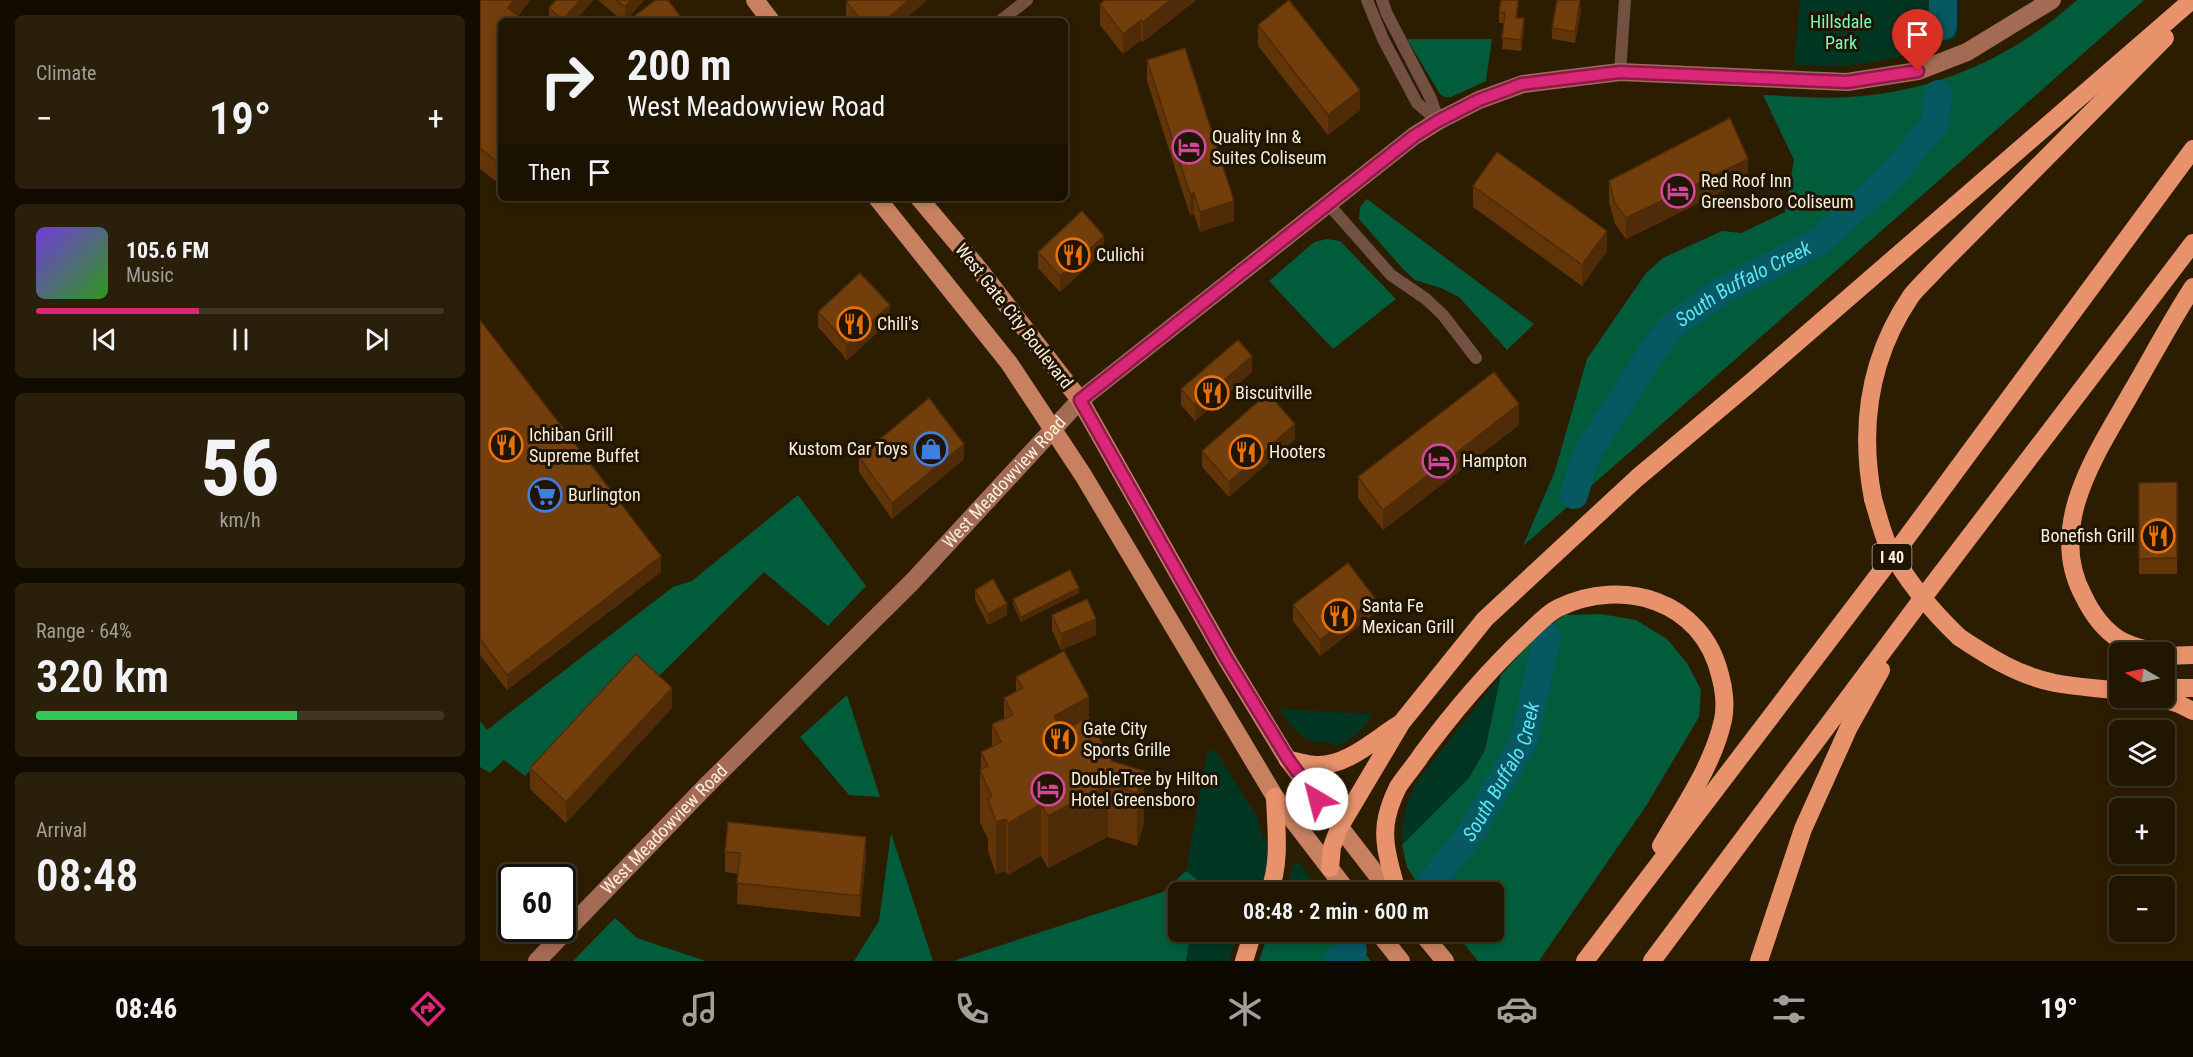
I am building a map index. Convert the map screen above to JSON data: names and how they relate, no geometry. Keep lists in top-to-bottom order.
{
  "streets": {
    "highway": ["I 40"],
    "main road": ["West Gate City Boulevard"],
    "street": ["West Meadowview Road"]
  },
  "crossings": [
    ["West Gate City Boulevard", "West Meadowview Road"]
  ],
  "water": ["South Buffalo Creek"],
  "parks": ["Hillsdale Park"],
  "places": {
    "hotel": [
      "Quality Inn & Suites Coliseum",
      "Red Roof Inn Greensboro Coliseum",
      "Hampton",
      "DoubleTree by Hilton Hotel Greensboro"
    ],
    "restaurant": [
      "Culichi",
      "Chili's",
      "Biscuitville",
      "Ichiban Grill Supreme Buffet",
      "Hooters",
      "Bonefish Grill",
      "Santa Fe Mexican Grill",
      "Gate City Sports Grille"
    ],
    "shop": ["Kustom Car Toys"],
    "supermarket": ["Burlington"]
  },
  "north": "left",
  "page": {
    "tile": [
      "Climate",
      ["56", "km/h"],
      ["Range · 64%", "320 km"],
      ["Arrival", "08:48"]
    ],
    "turn": ["200 m", "West Meadowview Road"],
    "heat": ["−", "19°", "+"],
    "then": "Then",
    "song": ["105.6 FM", "Music"],
    "map_buttons": ["+", "−"],
    "limit": "60",
    "trip": "08:48 · 2 min · 600 m",
    "tabs": ["08:46", "19°"]
  }
}
